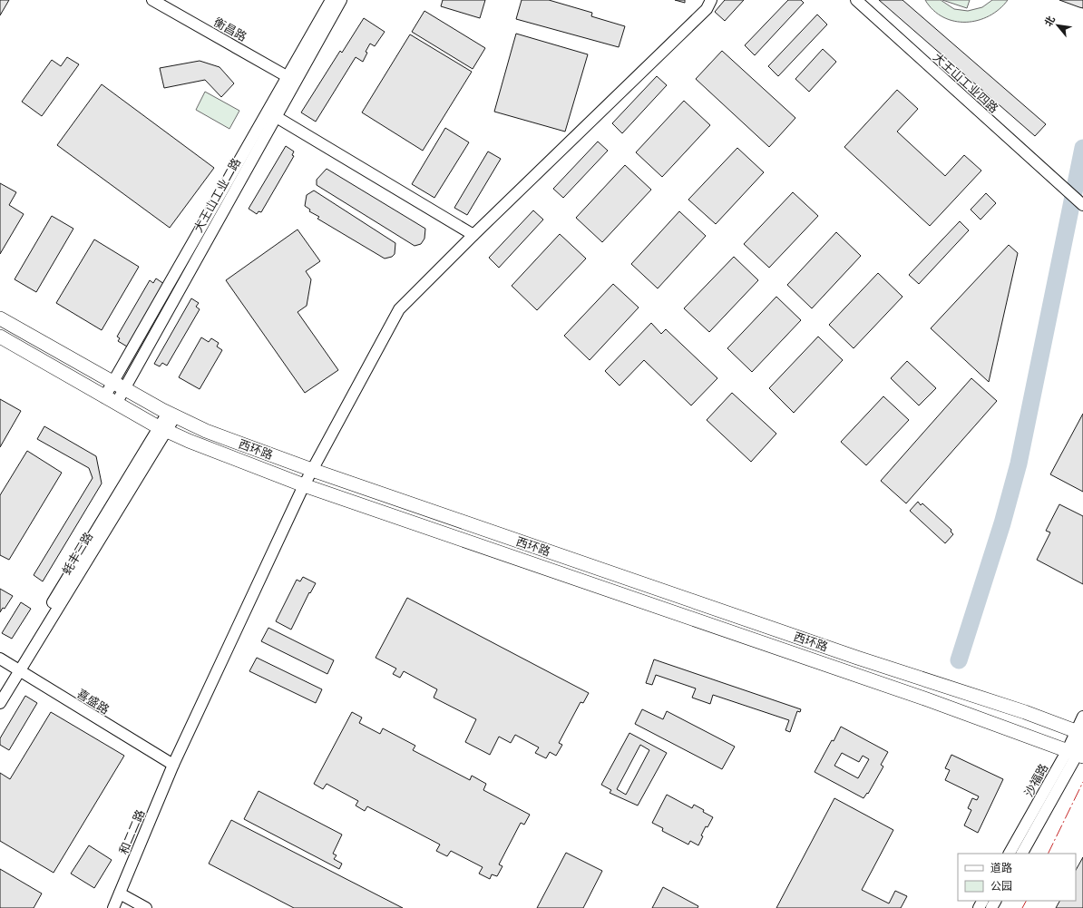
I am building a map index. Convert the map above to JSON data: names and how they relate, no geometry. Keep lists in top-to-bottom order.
{
  "streets": {
    "main road": ["西环路"],
    "street": [
      "衡昌路",
      "大王山工业四路",
      "大王山工业二路",
      "蚝丰三路",
      "喜盛路",
      "沙福路",
      "和二二路"
    ]
  },
  "crossings": [
    ["衡昌路", "大王山工业二路"],
    ["大王山工业二路", "西环路"],
    ["西环路", "蚝丰三路"],
    ["西环路", "沙福路"],
    ["西环路", "和二二路"],
    ["蚝丰三路", "喜盛路"],
    ["喜盛路", "和二二路"]
  ],
  "legend": ["道路", "公园"],
  "north": "top left"
}
